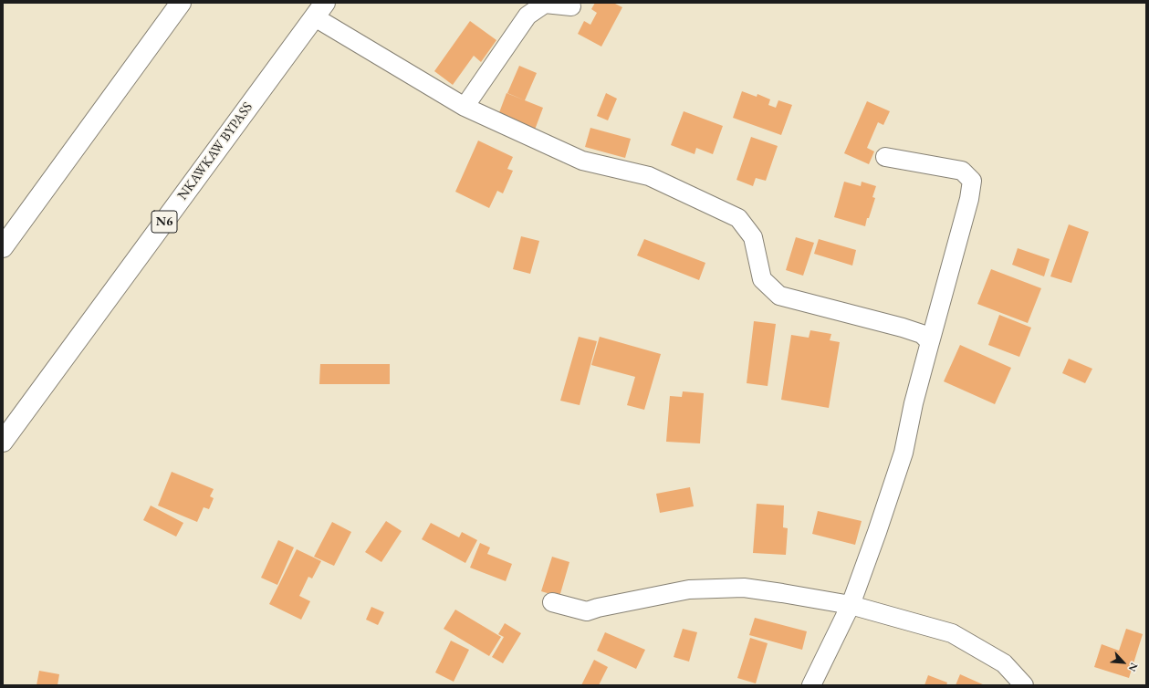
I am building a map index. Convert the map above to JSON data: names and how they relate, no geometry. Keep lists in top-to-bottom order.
{
  "streets": {
    "highway": ["NKAWKAW BYPASS", "N6"]
  },
  "north": "bottom right"
}
